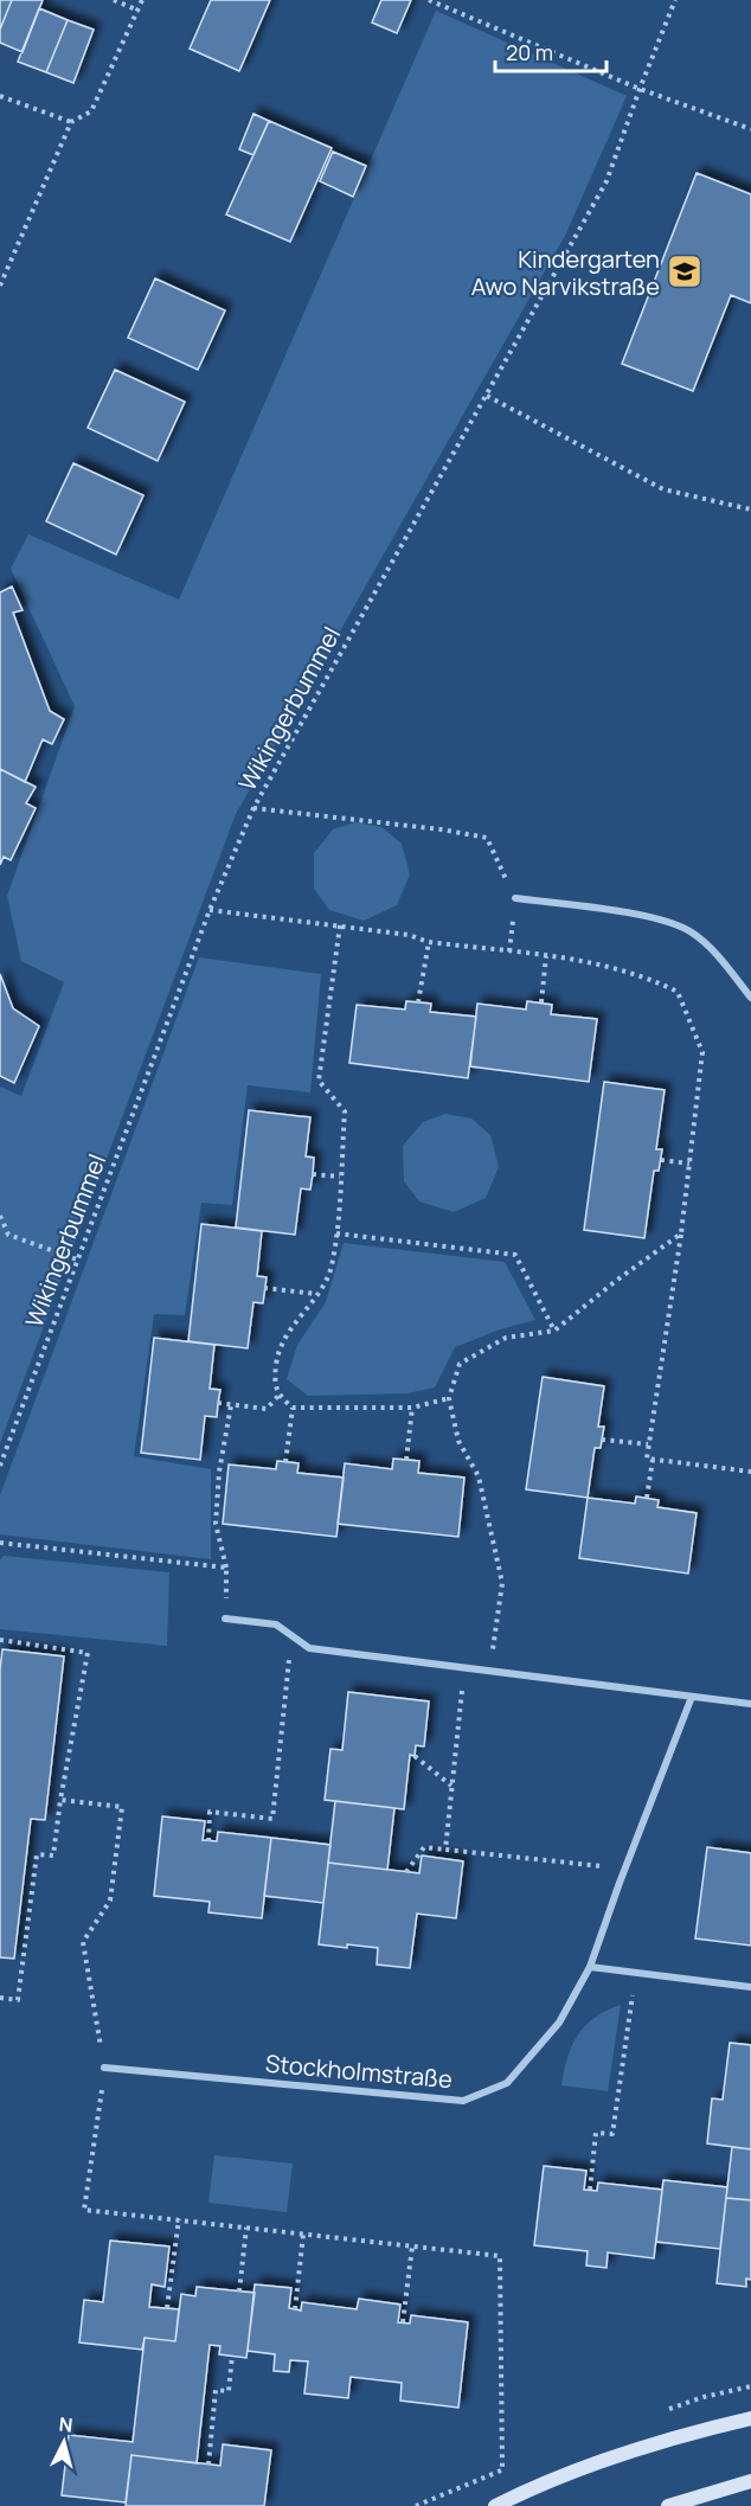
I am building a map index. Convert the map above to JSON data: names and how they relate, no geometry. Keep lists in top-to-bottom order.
{
  "streets": {
    "street": ["Stockholmstraße"],
    "path": ["Wikingerbummel"]
  },
  "places": {
    "school or university": ["Kindergarten Awo Narvikstraße"]
  },
  "scale_bar": "20 m",
  "north": "top"
}
